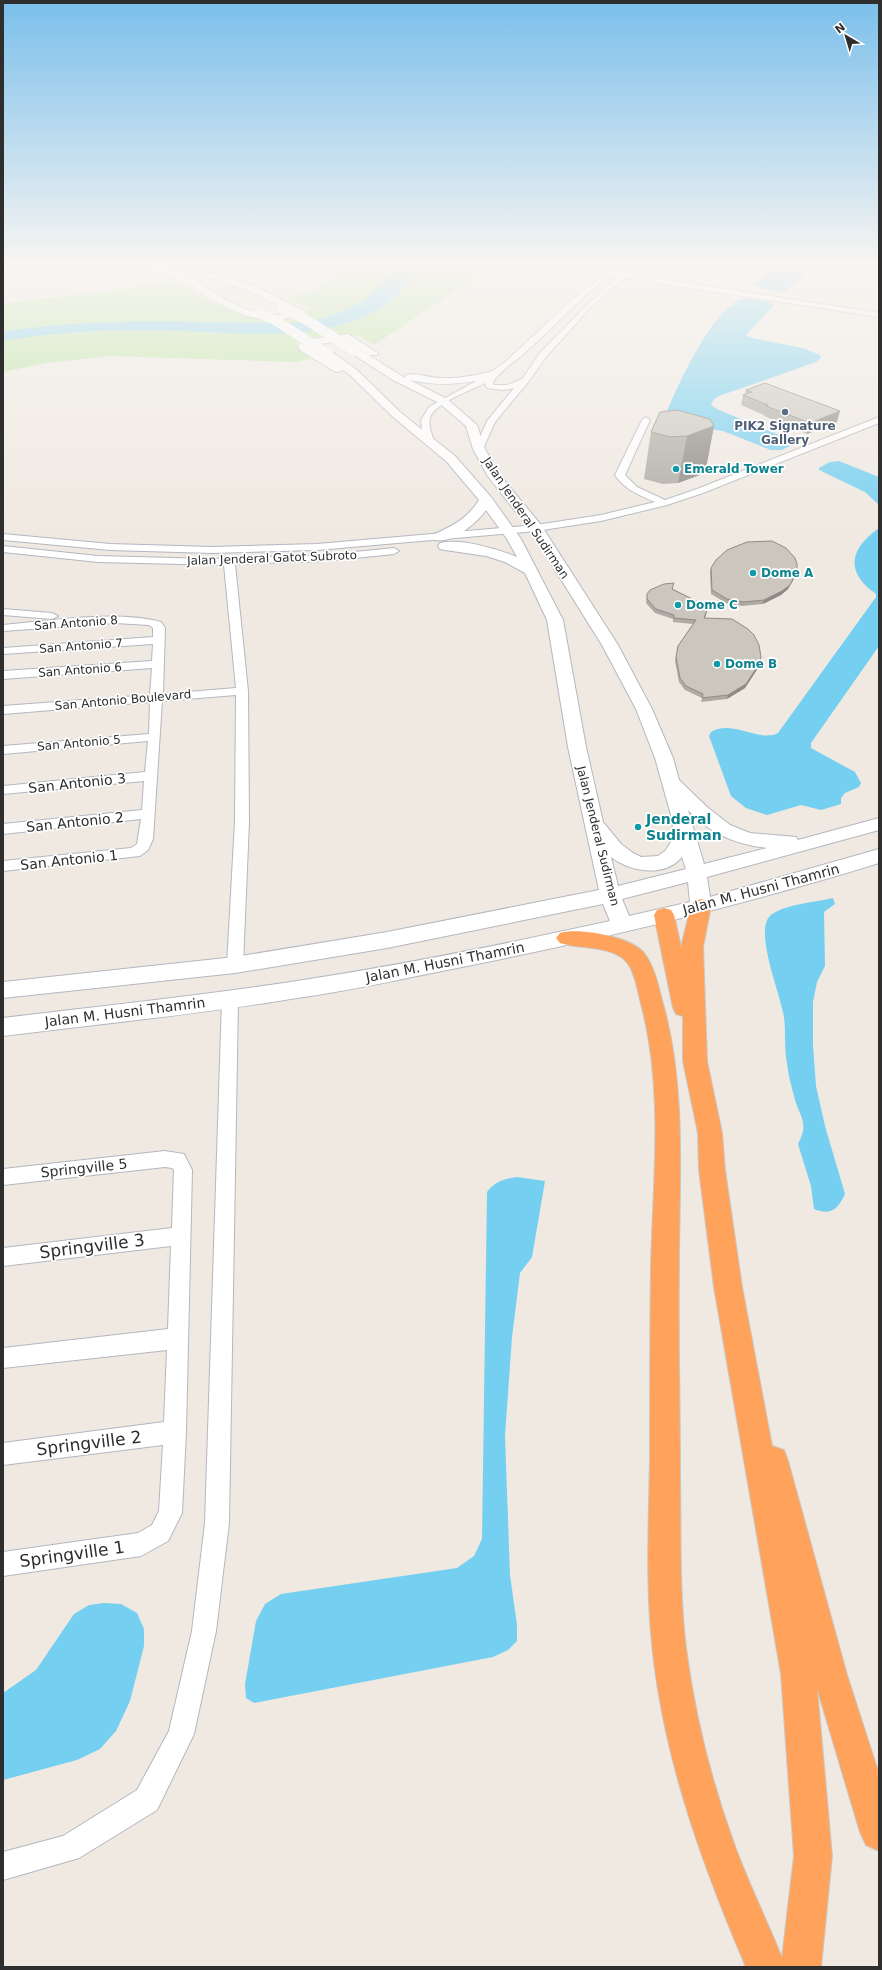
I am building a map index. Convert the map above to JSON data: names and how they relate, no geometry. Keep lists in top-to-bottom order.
{
  "streets": {
    "street": [
      "Jalan Jenderal Sudirman",
      "Jalan Jenderal Gatot Subroto",
      "San Antonio 8",
      "San Antonio 7",
      "San Antonio 6",
      "San Antonio Boulevard",
      "San Antonio 5",
      "San Antonio 3",
      "San Antonio 2",
      "San Antonio 1",
      "Jalan M. Husni Thamrin",
      "Springville 5",
      "Springville 3",
      "Springville 2",
      "Springville 1"
    ]
  },
  "crossings": [
    ["Jalan Jenderal Sudirman", "Jalan Jenderal Gatot Subroto"],
    ["Jalan Jenderal Sudirman", "Jalan M. Husni Thamrin"],
    ["San Antonio 8", "San Antonio 7"],
    ["San Antonio 2", "San Antonio 1"],
    ["Springville 5", "Springville 3"],
    ["Springville 2", "Springville 1"]
  ],
  "places": [
    "PIK2 Signature Gallery",
    "Emerald Tower",
    "Dome A",
    "Dome C",
    "Dome B",
    "Jenderal Sudirman"
  ],
  "north": "top left"
}
